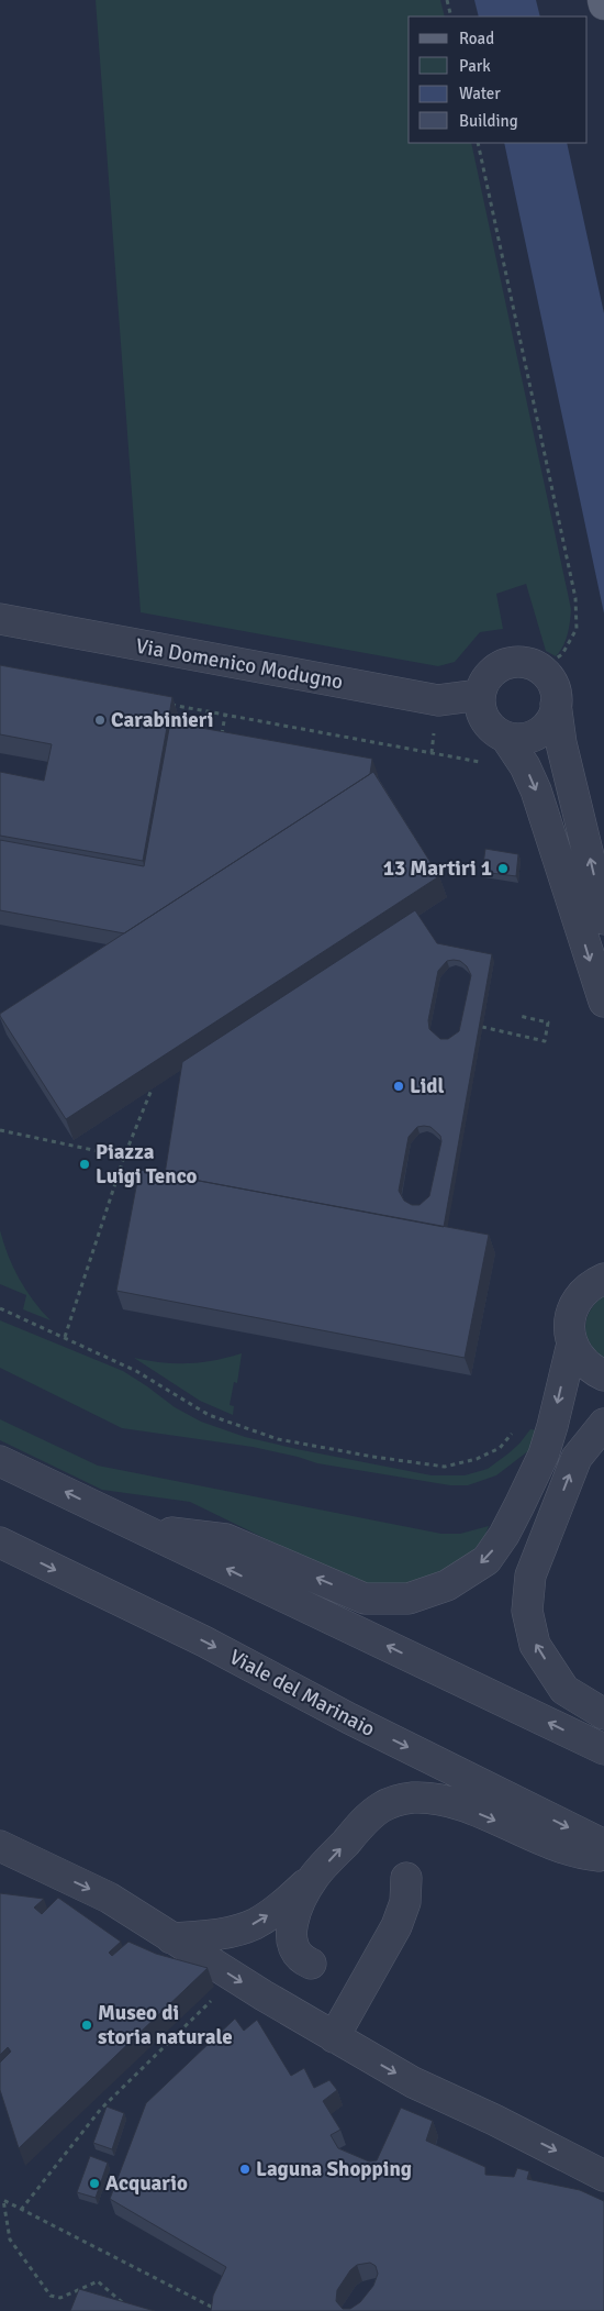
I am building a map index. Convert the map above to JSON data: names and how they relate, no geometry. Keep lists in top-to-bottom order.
{
  "streets": {
    "street": ["Via Domenico Modugno", "Viale del Marinaio"]
  },
  "places": [
    "Carabinieri",
    "13 Martiri 1",
    "Lidl",
    "Piazza Luigi Tenco",
    "Museo di storia naturale",
    "Laguna Shopping",
    "Acquario"
  ],
  "legend": [
    "Road",
    "Park",
    "Water",
    "Building"
  ]
}
